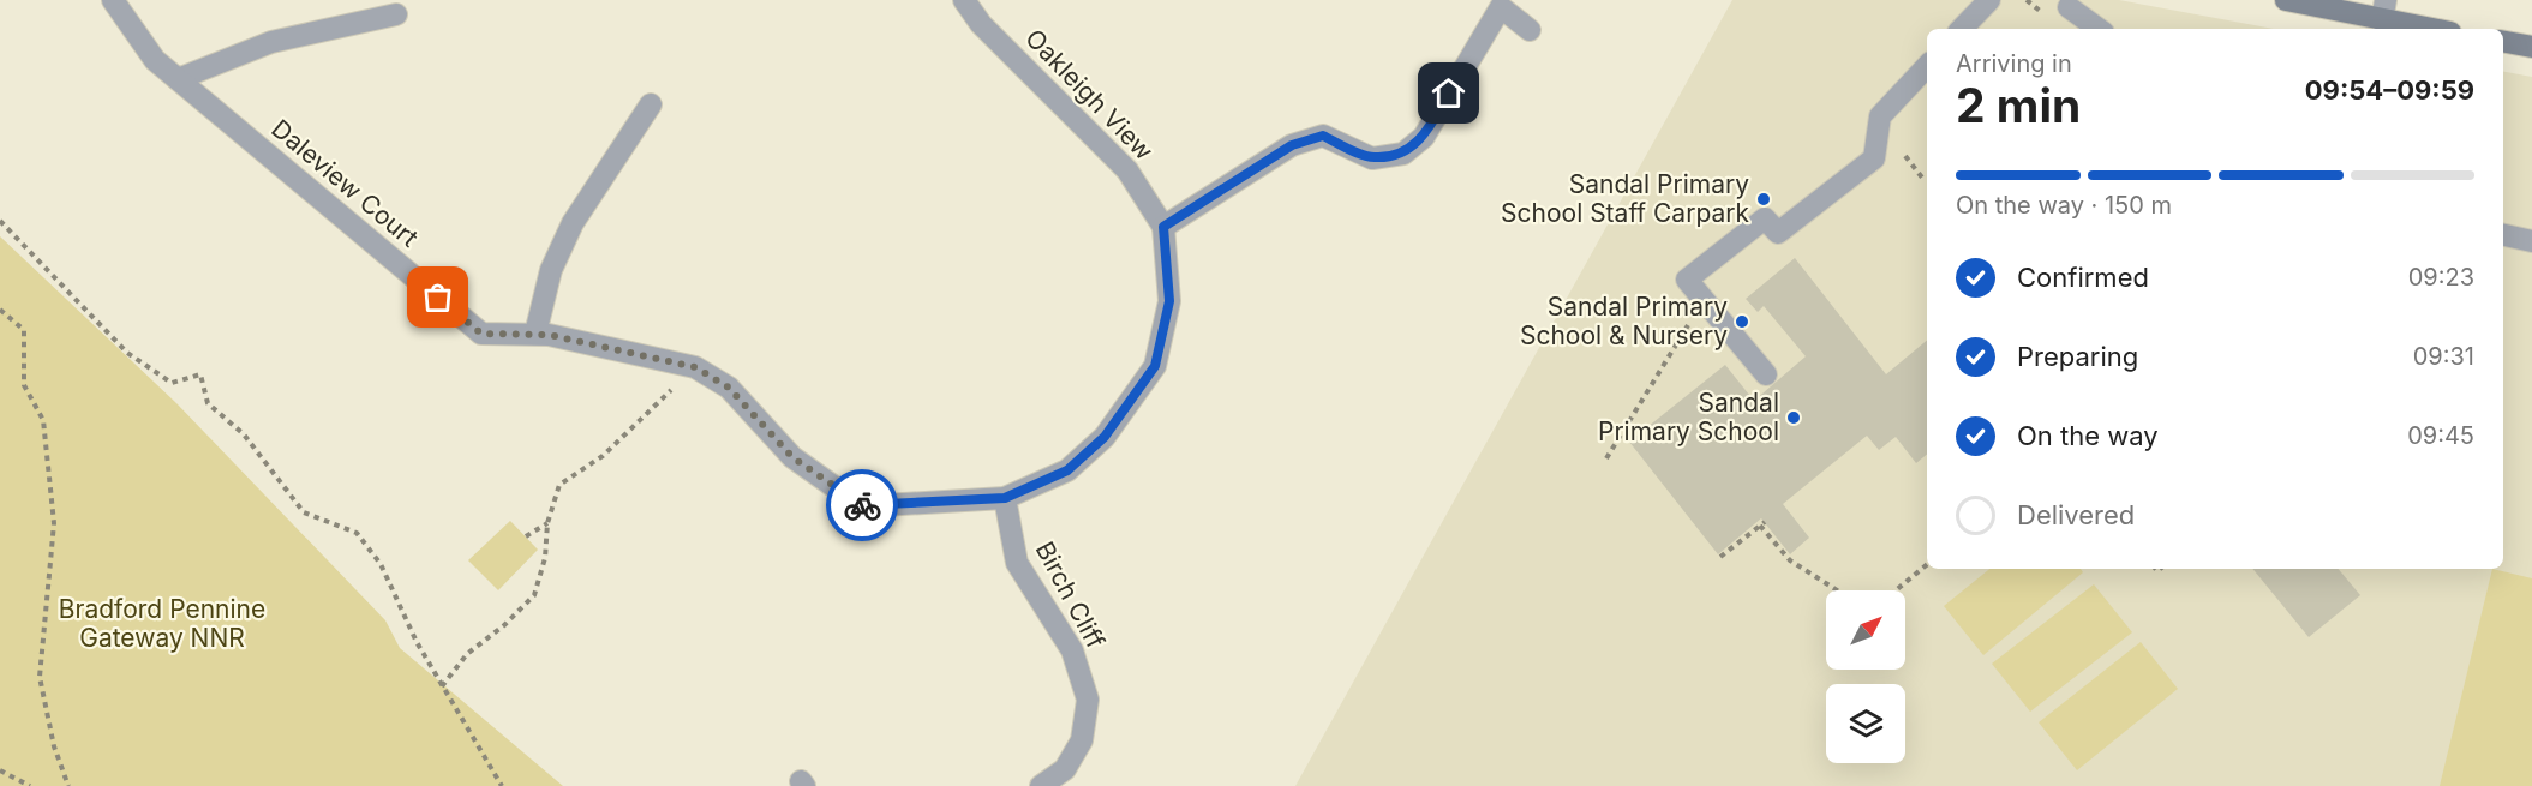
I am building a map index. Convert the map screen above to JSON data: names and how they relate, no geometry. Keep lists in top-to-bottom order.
{
  "streets": {
    "street": ["Oakleigh View", "Daleview Court", "Birch Cliff"]
  },
  "crossings": [
    ["Oakleigh View", "Daleview Court"],
    ["Oakleigh View", "Birch Cliff"]
  ],
  "parks": ["Bradford Pennine Gateway NNR"],
  "places": ["Sandal Primary School Staff Carpark", "Sandal Primary School & Nursery", "Sandal Primary School"],
  "north": "top right",
  "page": {
    "heading": ["2 min", "Arriving in", "09:54–09:59"],
    "bar": "On the way · 150 m",
    "list": [
      ["Confirmed", "09:23"],
      ["Preparing", "09:31"],
      ["On the way", "09:45"],
      "Delivered"
    ]
  }
}
